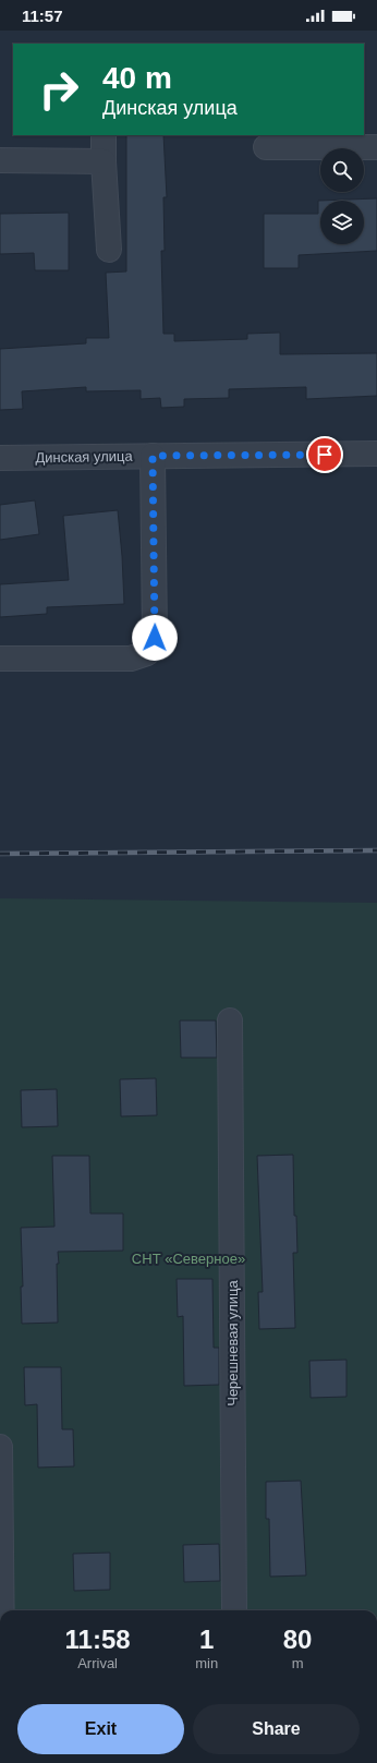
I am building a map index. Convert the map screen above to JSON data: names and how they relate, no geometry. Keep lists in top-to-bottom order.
{
  "streets": {
    "street": ["Динская улица", "Черешневая улица"]
  },
  "parks": ["СНТ «Северное»"],
  "page": {
    "status": "11:57",
    "turn": ["40 m", "Динская улица"],
    "eta": [
      "11:58",
      "Arrival",
      "1",
      "min",
      "80",
      "m"
    ],
    "buttons": ["Exit", "Share"]
  }
}
